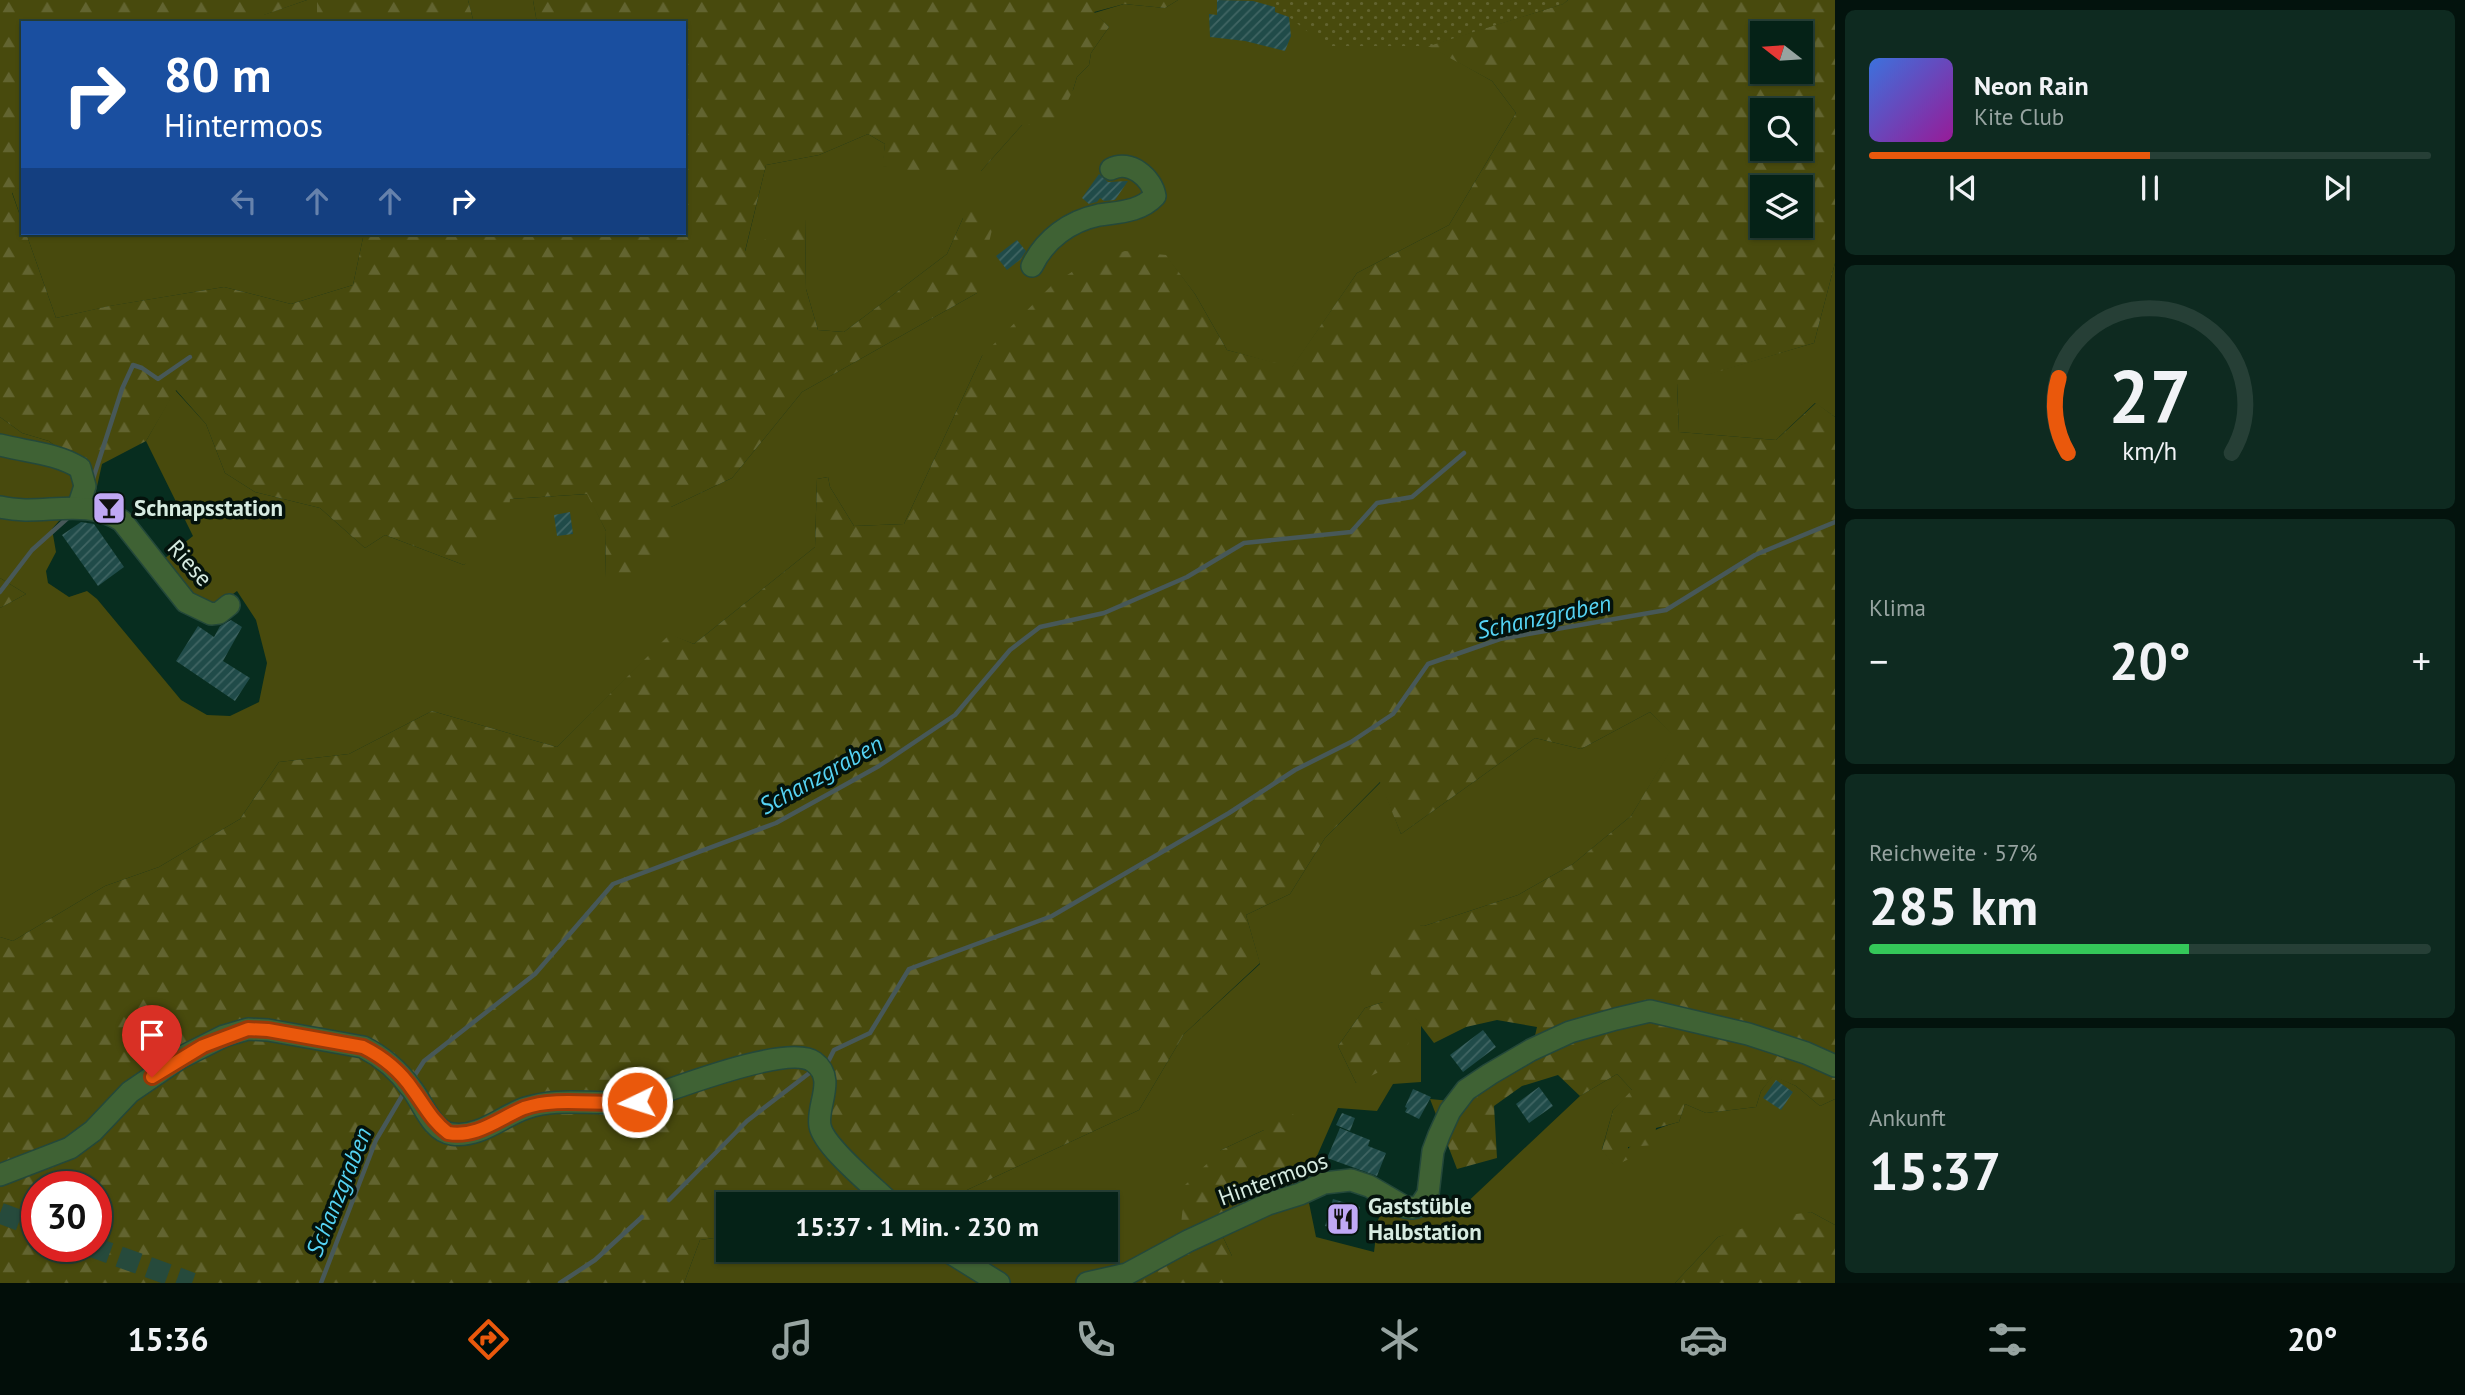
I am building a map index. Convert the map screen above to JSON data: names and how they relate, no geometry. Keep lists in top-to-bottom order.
{
  "streets": {
    "street": ["Riese", "Hintermoos"]
  },
  "water": ["Schanzgraben"],
  "places": {
    "bar": ["Schnapsstation"],
    "restaurant": ["Gaststüble Halbstation"]
  },
  "north": "left",
  "page": {
    "turn": ["80 m", "Hintermoos"],
    "song": ["Neon Rain", "Kite Club"],
    "tile": [
      "Klima",
      ["Reichweite · 57%", "285 km"],
      ["Ankunft", "15:37"]
    ],
    "heat": ["−", "20°", "+"],
    "limit": "30",
    "trip": "15:37 · 1 Min. · 230 m",
    "tabs": ["15:36", "20°"],
    "gauge": ["27", "km/h"]
  }
}
